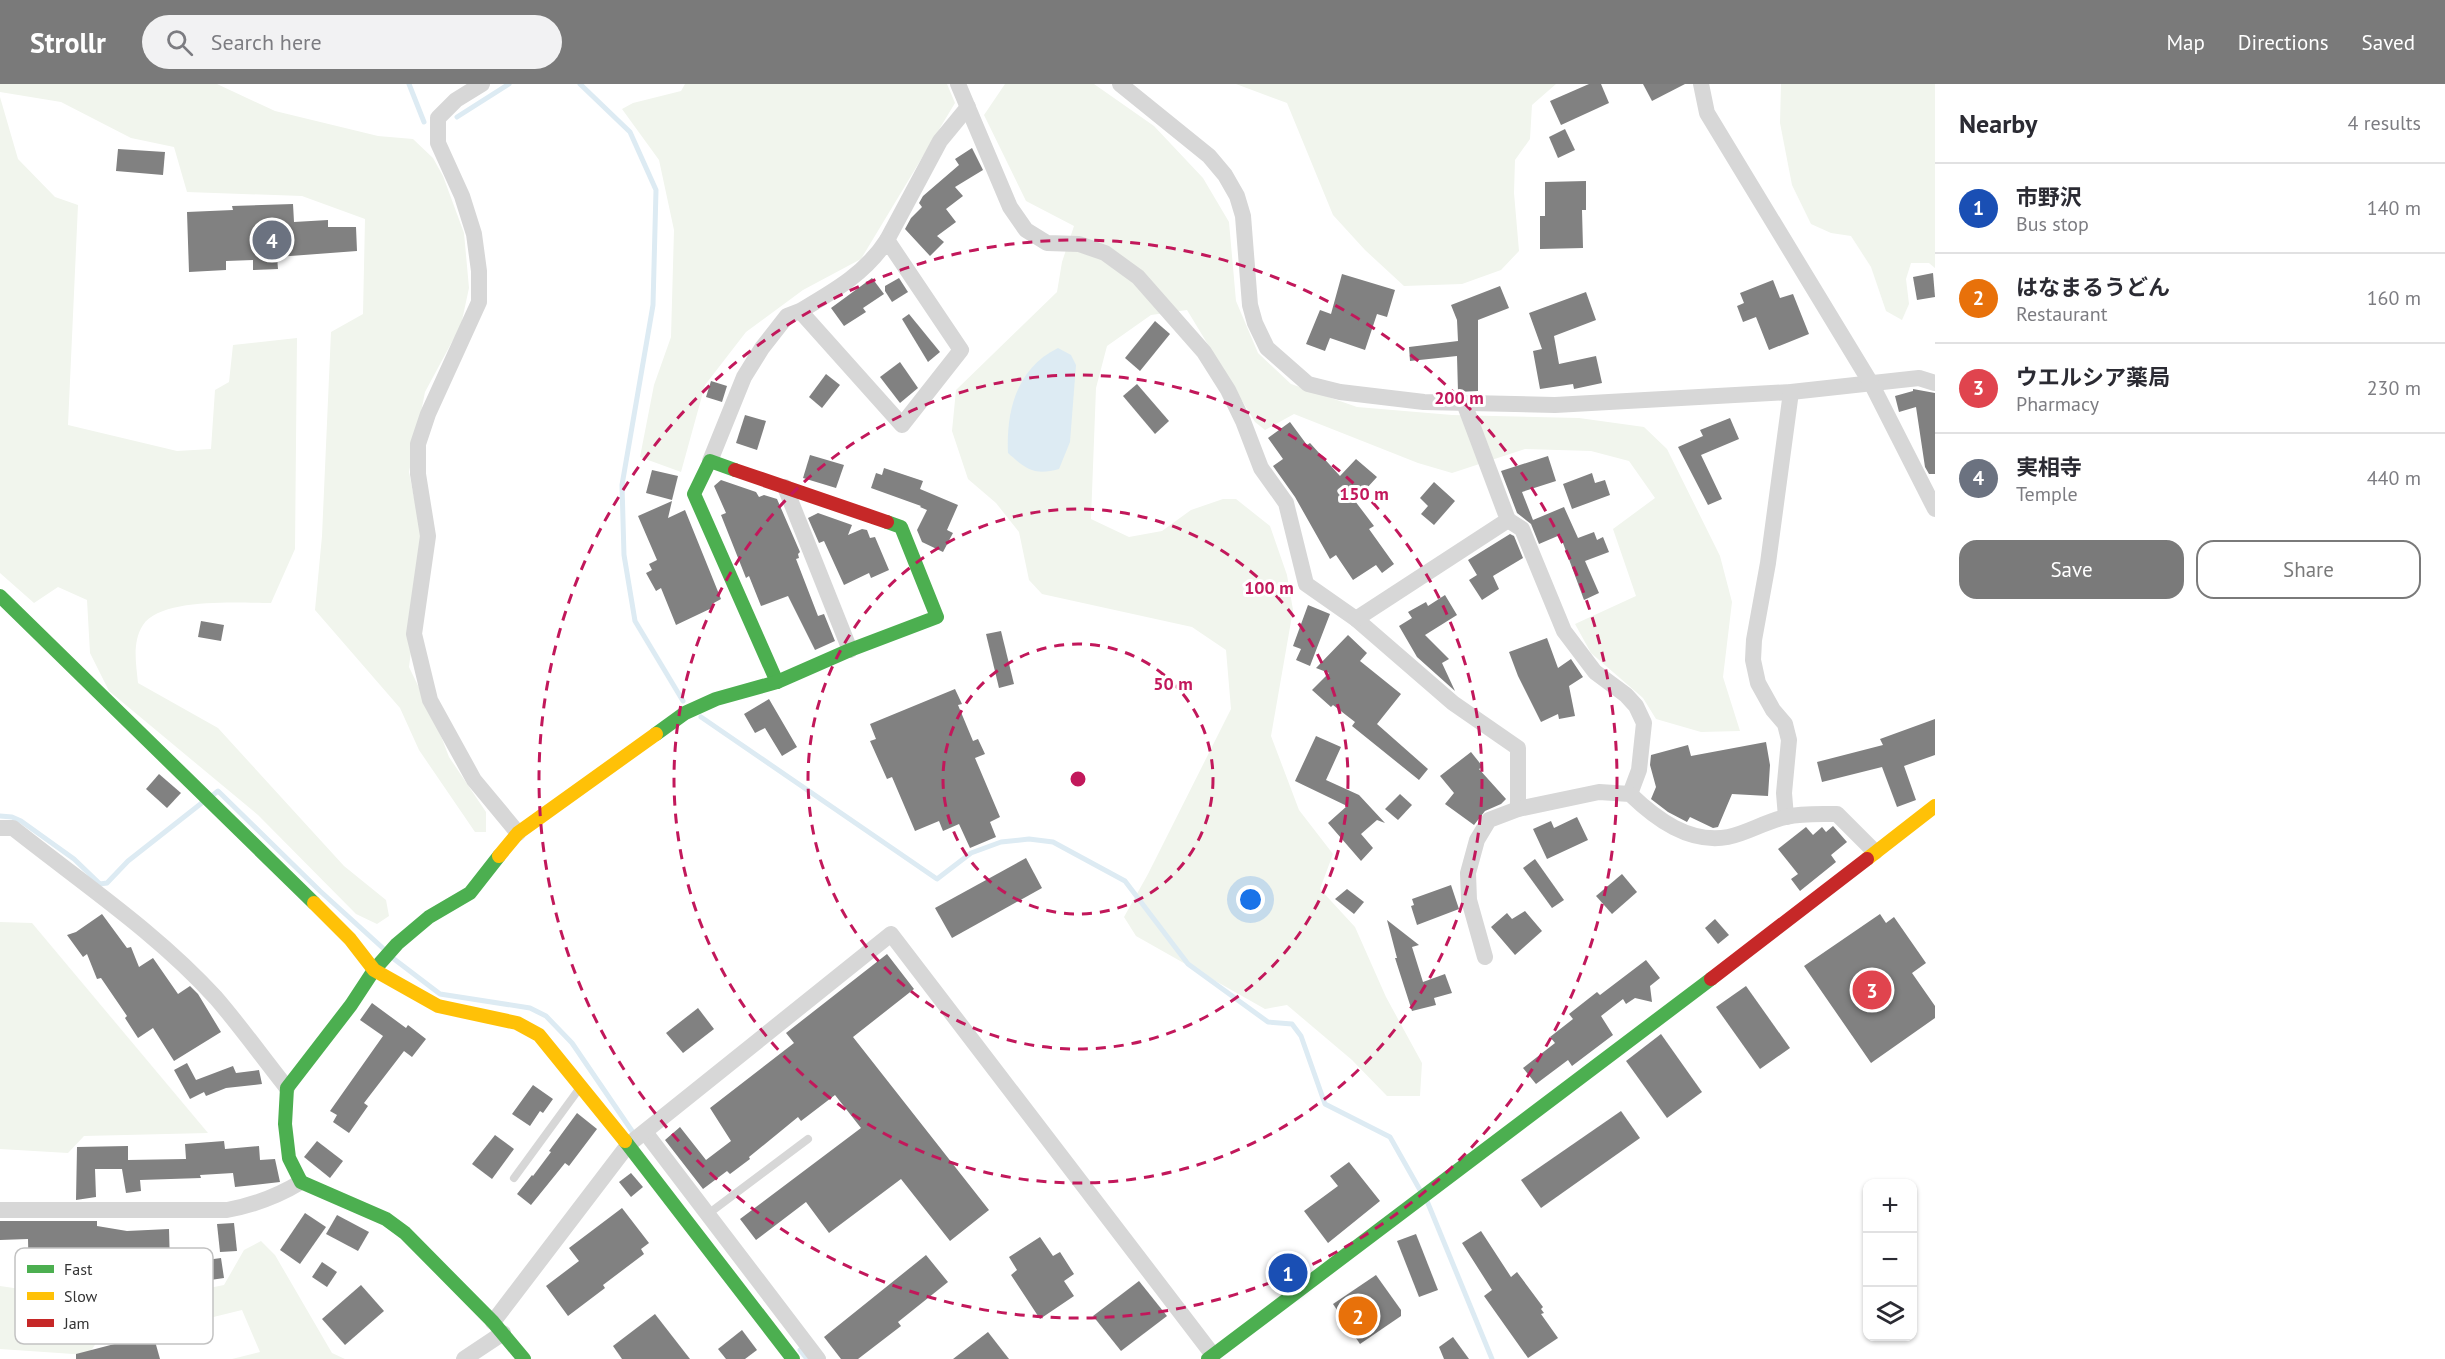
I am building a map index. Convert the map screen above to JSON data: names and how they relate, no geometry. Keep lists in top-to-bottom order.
{
  "legend": ["Fast", "Slow", "Jam"],
  "page": {
    "header": "Strollr",
    "search": "Search here",
    "nav": ["Map", "Directions", "Saved"],
    "heading": ["Nearby", "4 results"],
    "list": [
      {
        "mark": "1",
        "name": "市野沢",
        "note": "Bus stop",
        "value": "140 m"
      },
      {
        "mark": "2",
        "name": "はなまるうどん",
        "note": "Restaurant",
        "value": "160 m"
      },
      {
        "mark": "3",
        "name": "ウエルシア薬局",
        "note": "Pharmacy",
        "value": "230 m"
      },
      {
        "mark": "4",
        "name": "実相寺",
        "note": "Temple",
        "value": "440 m"
      }
    ],
    "pins": [
      "4",
      "3",
      "1",
      "2"
    ],
    "buttons": ["Save", "Share"],
    "map_buttons": ["+", "−"]
  },
  "rings": [
    "200 m",
    "150 m",
    "100 m",
    "50 m"
  ]
}
